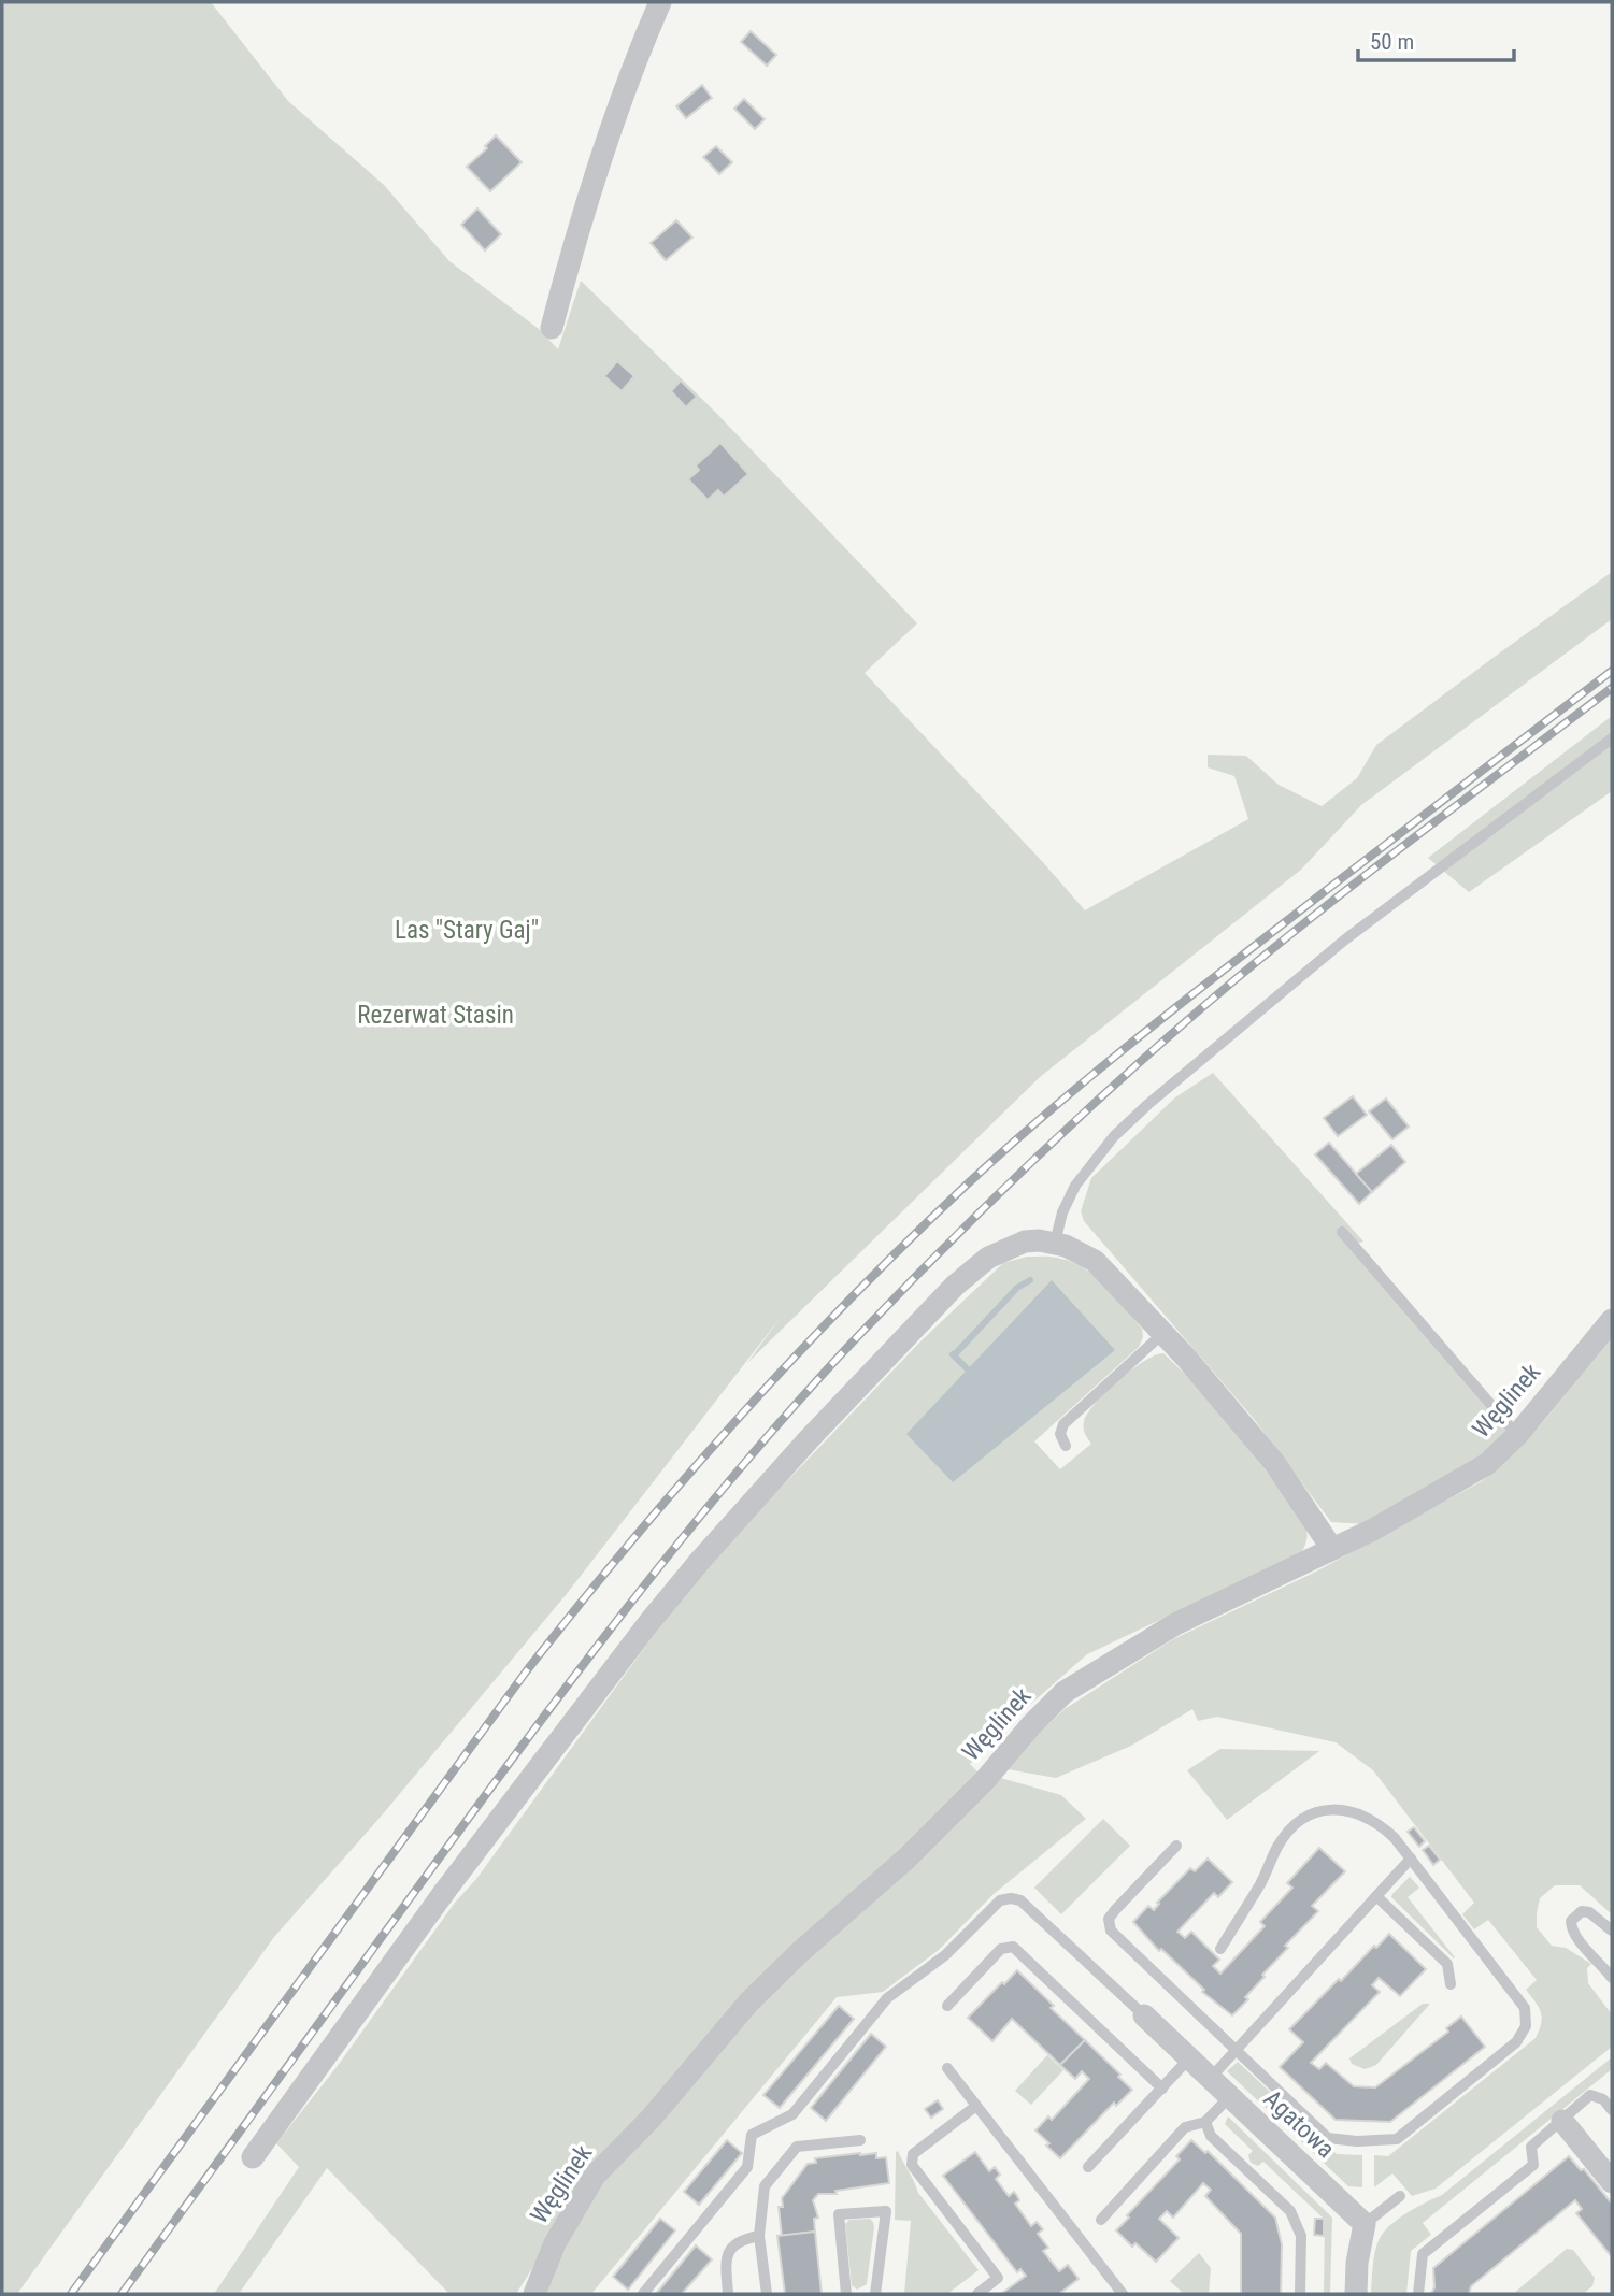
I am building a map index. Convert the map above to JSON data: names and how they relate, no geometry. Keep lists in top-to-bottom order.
{
  "streets": {
    "street": ["Węglinek", "Agatowa"]
  },
  "parks": ["Las \"Stary Gaj\"", "Rezerwat Stasin"],
  "scale_bar": "50 m"
}
